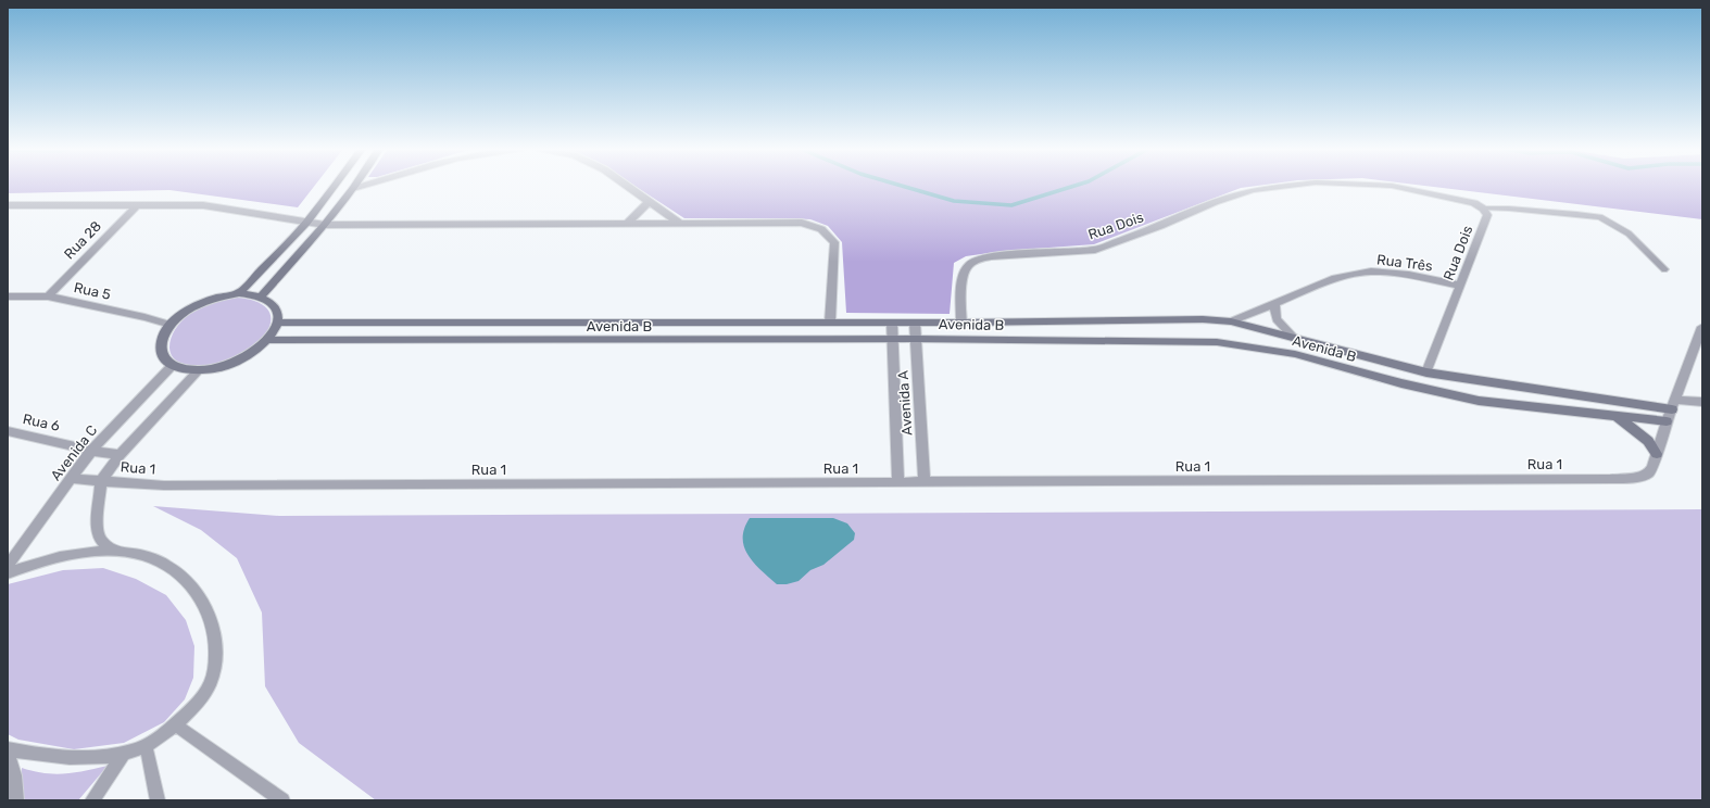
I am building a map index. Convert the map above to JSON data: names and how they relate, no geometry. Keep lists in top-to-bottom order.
{
  "streets": {
    "street": [
      "Rua Dois",
      "Rua 28",
      "Rua Três",
      "Rua 5",
      "Avenida B",
      "Avenida A",
      "Rua 6",
      "Avenida C",
      "Rua 1"
    ]
  },
  "crossings": [
    ["Rua Dois", "Rua Três"],
    ["Rua Dois", "Avenida B"],
    ["Rua 28", "Rua 5"],
    ["Rua Três", "Avenida B"],
    ["Rua 5", "Avenida B"],
    ["Rua 5", "Avenida C"],
    ["Avenida B", "Avenida A"],
    ["Avenida B", "Avenida C"],
    ["Avenida A", "Rua 1"],
    ["Rua 6", "Avenida C"],
    ["Avenida C", "Rua 1"]
  ]
}
